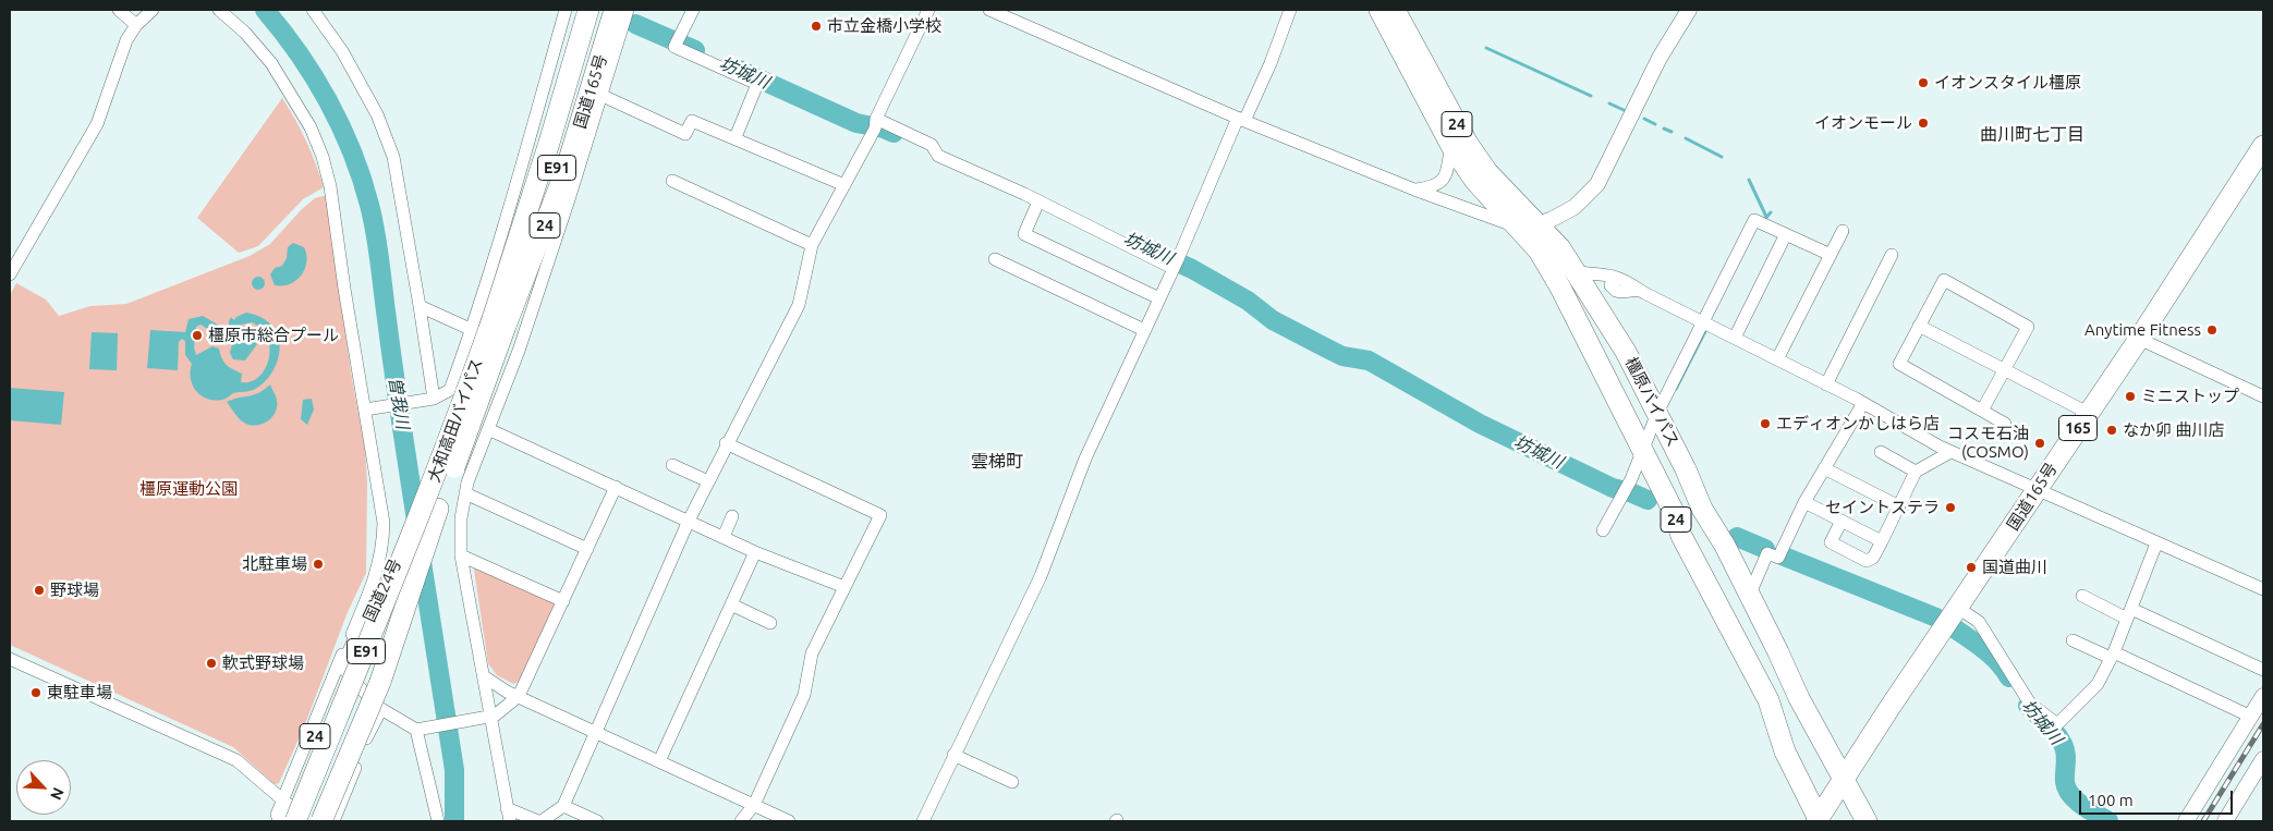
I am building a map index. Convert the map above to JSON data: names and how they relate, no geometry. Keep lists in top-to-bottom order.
{
  "streets": {
    "highway": [
      "国道165号",
      "24",
      "E91",
      "橿原バイパス",
      "大和高田バイパス",
      "165",
      "国道24号"
    ]
  },
  "crossings": [
    ["国道165号", "24"],
    ["国道165号", "橿原バイパス"],
    ["国道165号", "大和高田バイパス"],
    ["24", "大和高田バイパス"],
    ["大和高田バイパス", "国道24号"]
  ],
  "districts": ["曲川町七丁目", "雲梯町"],
  "water": ["坊城川", "曽我川"],
  "parks": ["橿原運動公園"],
  "places": [
    "市立金橋小学校",
    "イオンスタイル橿原",
    "イオンモール",
    "Anytime Fitness",
    "橿原市総合プール",
    "ミニストップ",
    "エディオンかしはら店",
    "なか卯 曲川店",
    "コスモ石油 (COSMO)",
    "セイントステラ",
    "北駐車場",
    "国道曲川",
    "野球場",
    "軟式野球場",
    "東駐車場"
  ],
  "scale_bar": "100 m",
  "north": "bottom right"
}
